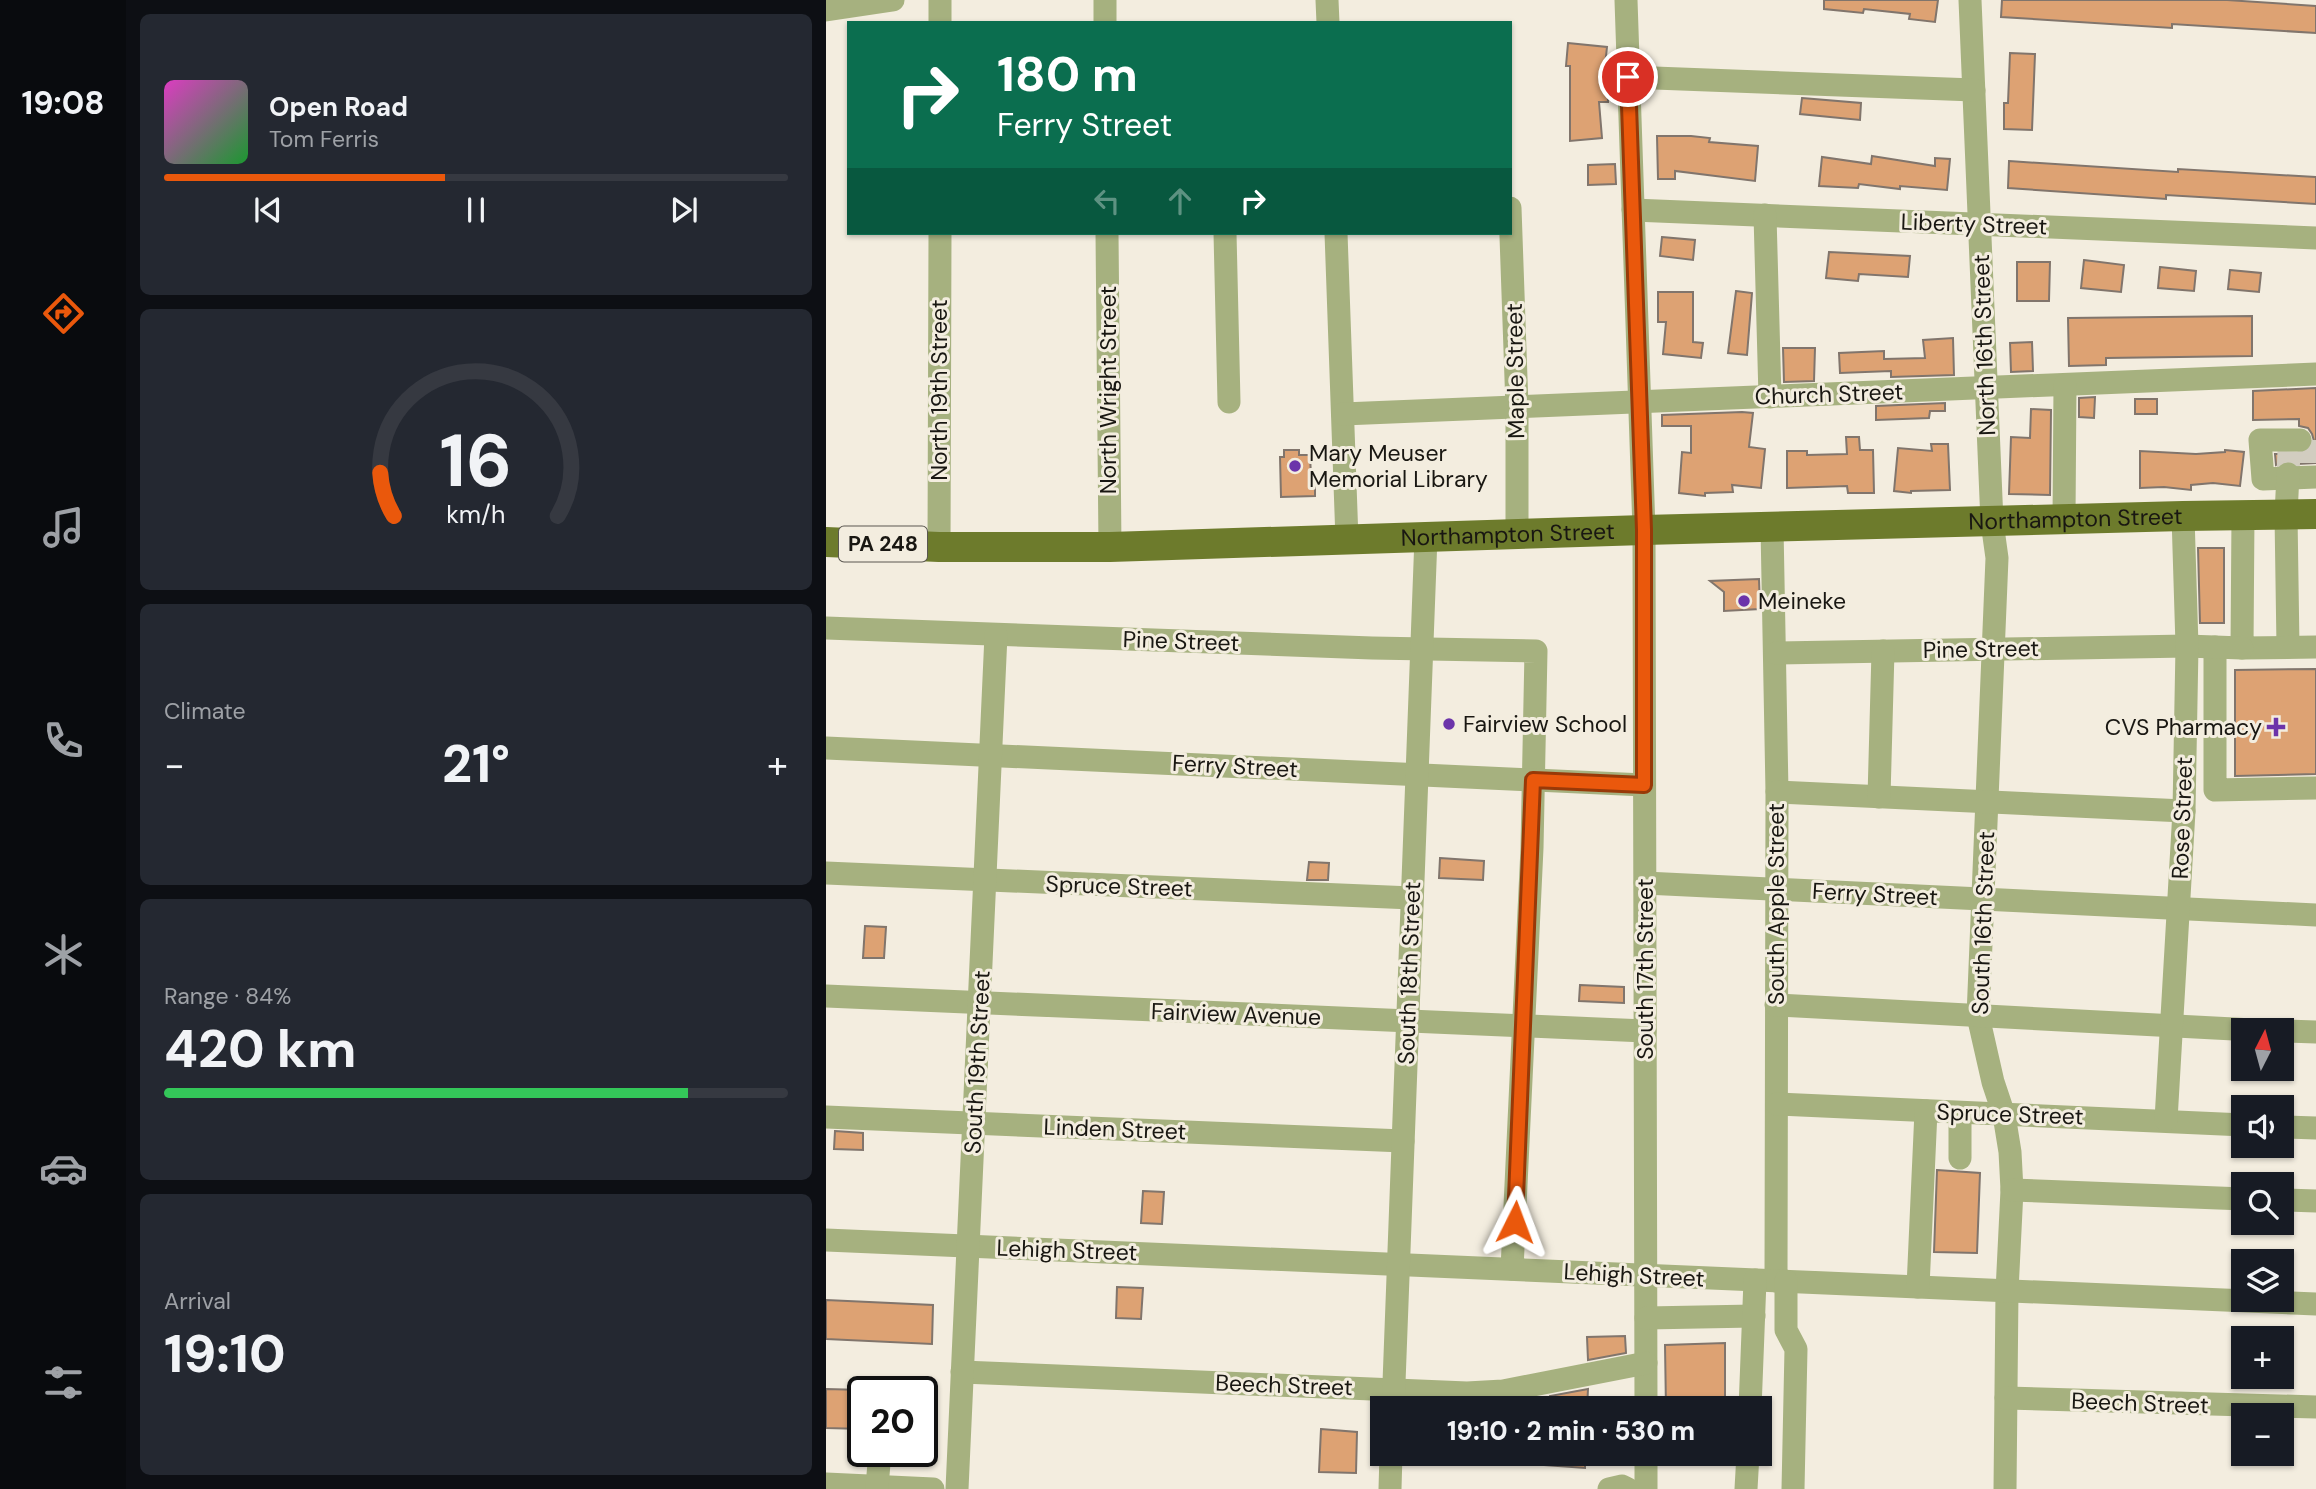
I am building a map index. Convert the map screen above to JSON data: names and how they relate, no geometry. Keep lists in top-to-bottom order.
{
  "streets": {
    "main road": ["Northampton Street", "PA 248"],
    "street": [
      "Liberty Street",
      "North 16th Street",
      "Maple Street",
      "North 19th Street",
      "North Wright Street",
      "Church Street",
      "Pine Street",
      "Ferry Street",
      "Rose Street",
      "Spruce Street",
      "South Apple Street",
      "South 16th Street",
      "South 17th Street",
      "South 18th Street",
      "Fairview Avenue",
      "South 19th Street",
      "Linden Street",
      "Lehigh Street",
      "Beech Street"
    ]
  },
  "crossings": [
    ["Liberty Street", "North 16th Street"],
    ["Liberty Street", "South 17th Street"],
    ["North 16th Street", "Church Street"],
    ["North 16th Street", "Northampton Street"],
    ["North 16th Street", "South 16th Street"],
    ["Maple Street", "Church Street"],
    ["Maple Street", "Northampton Street"],
    ["North 19th Street", "Northampton Street"],
    ["North Wright Street", "Northampton Street"],
    ["Church Street", "South 17th Street"],
    ["Northampton Street", "Rose Street"],
    ["Northampton Street", "South Apple Street"],
    ["Northampton Street", "South 16th Street"],
    ["Northampton Street", "South 17th Street"],
    ["Northampton Street", "South 18th Street"],
    ["Pine Street", "Ferry Street"],
    ["Pine Street", "Rose Street"],
    ["Pine Street", "South Apple Street"],
    ["Pine Street", "South 16th Street"],
    ["Pine Street", "South 18th Street"],
    ["Pine Street", "South 19th Street"],
    ["Ferry Street", "Rose Street"],
    ["Ferry Street", "South Apple Street"],
    ["Ferry Street", "South 16th Street"],
    ["Ferry Street", "South 17th Street"],
    ["Ferry Street", "South 18th Street"],
    ["Ferry Street", "South 19th Street"],
    ["Rose Street", "Spruce Street"],
    ["Spruce Street", "South Apple Street"],
    ["Spruce Street", "South 16th Street"],
    ["Spruce Street", "South 18th Street"],
    ["Spruce Street", "South 19th Street"],
    ["South Apple Street", "Lehigh Street"],
    ["South 16th Street", "Lehigh Street"],
    ["South 16th Street", "Beech Street"],
    ["South 17th Street", "Fairview Avenue"],
    ["South 17th Street", "Lehigh Street"],
    ["South 17th Street", "Beech Street"],
    ["South 18th Street", "Fairview Avenue"],
    ["South 18th Street", "Linden Street"],
    ["South 18th Street", "Lehigh Street"],
    ["Fairview Avenue", "South 19th Street"],
    ["South 19th Street", "Linden Street"],
    ["South 19th Street", "Lehigh Street"],
    ["South 19th Street", "Beech Street"]
  ],
  "places": {
    "other": ["Mary Meuser Memorial Library", "Meineke", "Fairview School"],
    "health": ["CVS Pharmacy"]
  },
  "north": "top",
  "page": {
    "tabs": "19:08",
    "turn": ["180 m", "Ferry Street"],
    "song": ["Open Road", "Tom Ferris"],
    "tile": [
      "Climate",
      ["Range · 84%", "420 km"],
      ["Arrival", "19:10"]
    ],
    "heat": ["−", "21°", "+"],
    "map_buttons": ["+", "−"],
    "limit": "20",
    "trip": "19:10 · 2 min · 530 m",
    "gauge": ["16", "km/h"]
  }
}
